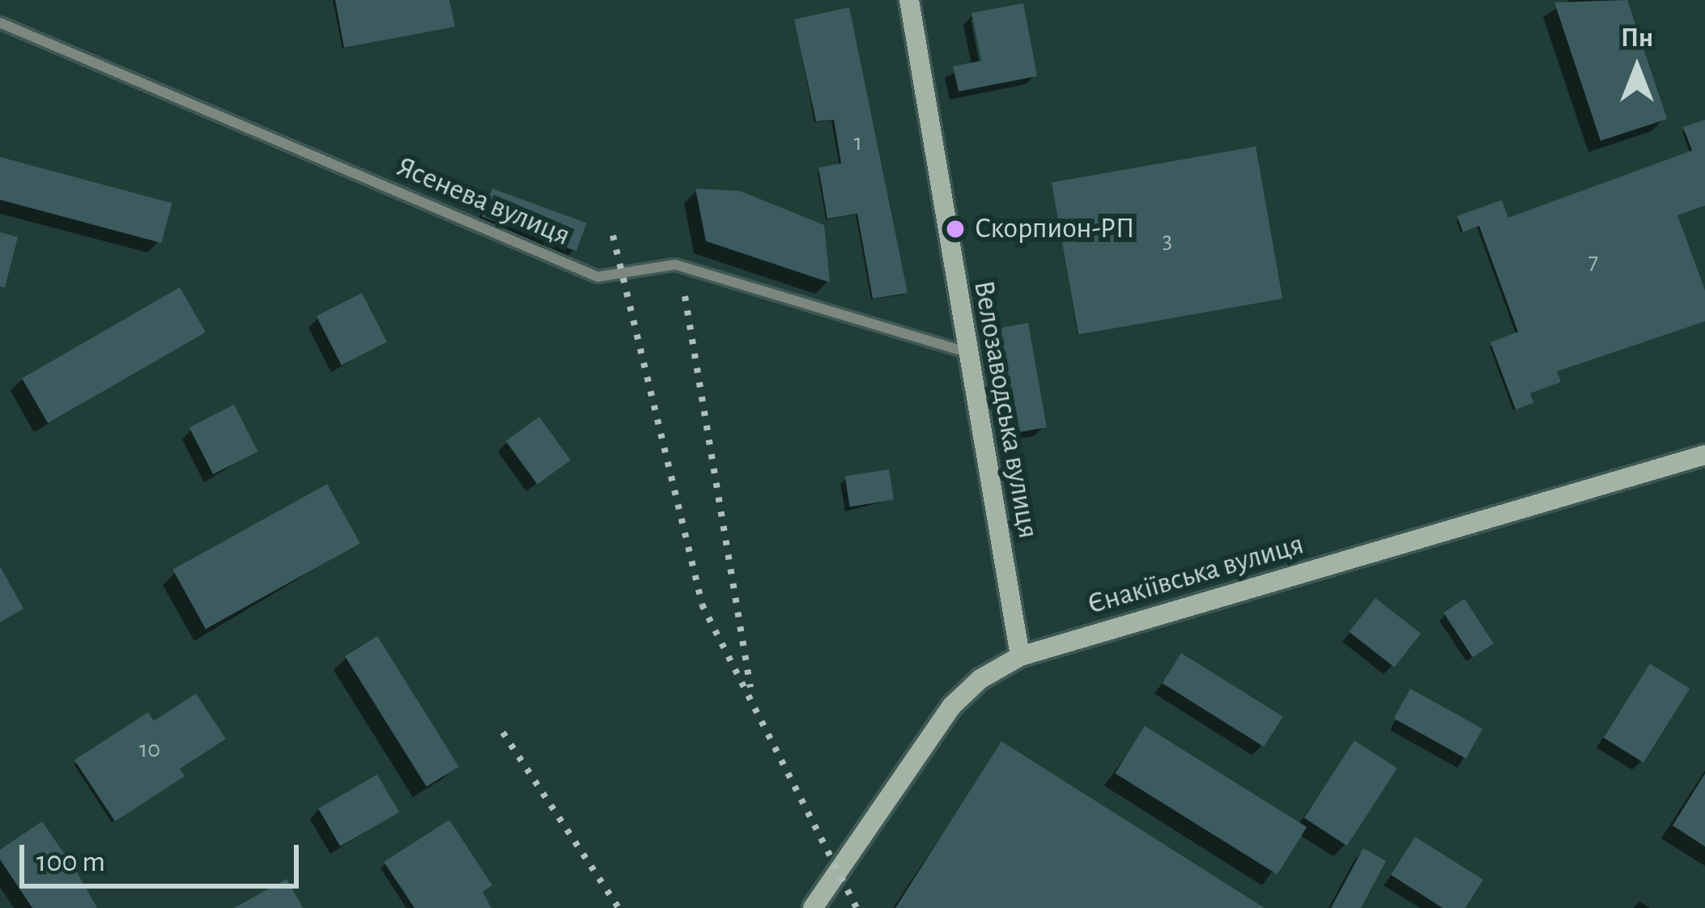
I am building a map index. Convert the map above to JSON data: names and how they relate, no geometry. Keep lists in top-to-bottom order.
{
  "streets": {
    "street": ["Ясенева вулиця", "Велозаводська вулиця", "Єнакіївська вулиця"]
  },
  "crossings": [
    ["Ясенева вулиця", "Велозаводська вулиця"],
    ["Велозаводська вулиця", "Єнакіївська вулиця"]
  ],
  "places": ["Скорпион-РП"],
  "house_numbers": [
    "1",
    "3",
    "7",
    "10"
  ],
  "scale_bar": "100 m",
  "north": "top"
}
